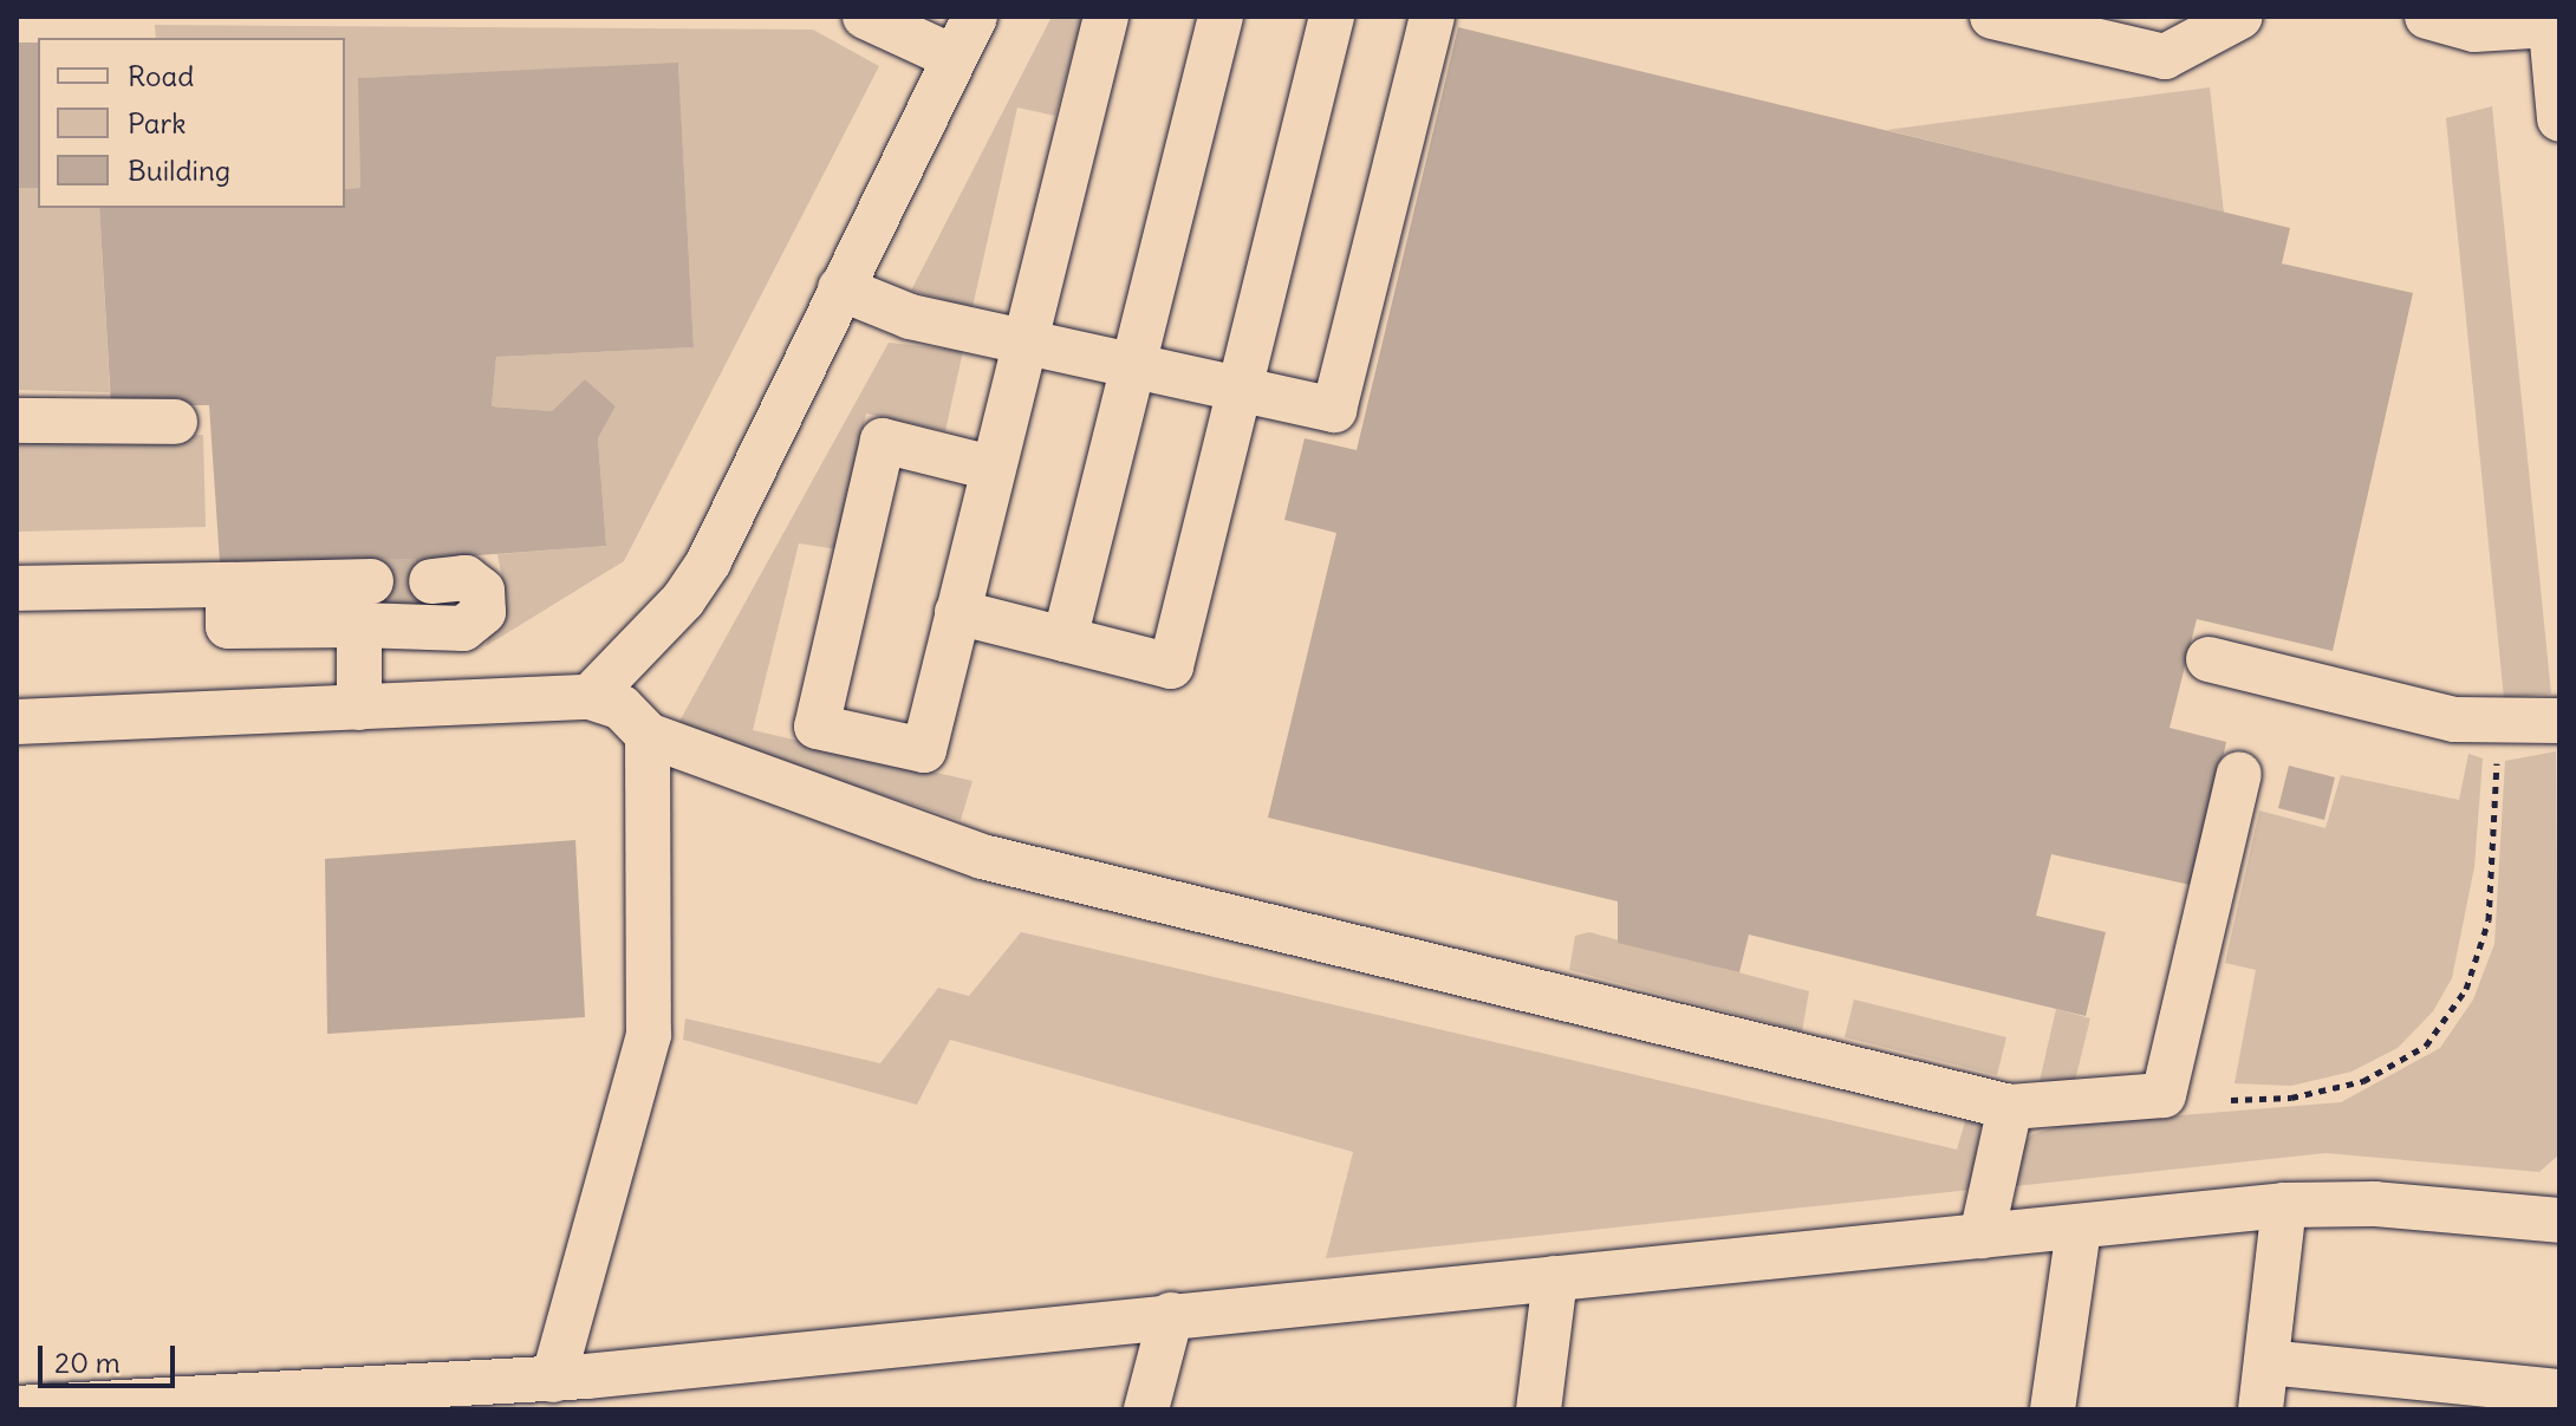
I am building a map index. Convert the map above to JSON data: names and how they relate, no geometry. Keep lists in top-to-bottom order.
{
  "legend": ["Road", "Park", "Building"],
  "scale_bar": "20 m"
}
